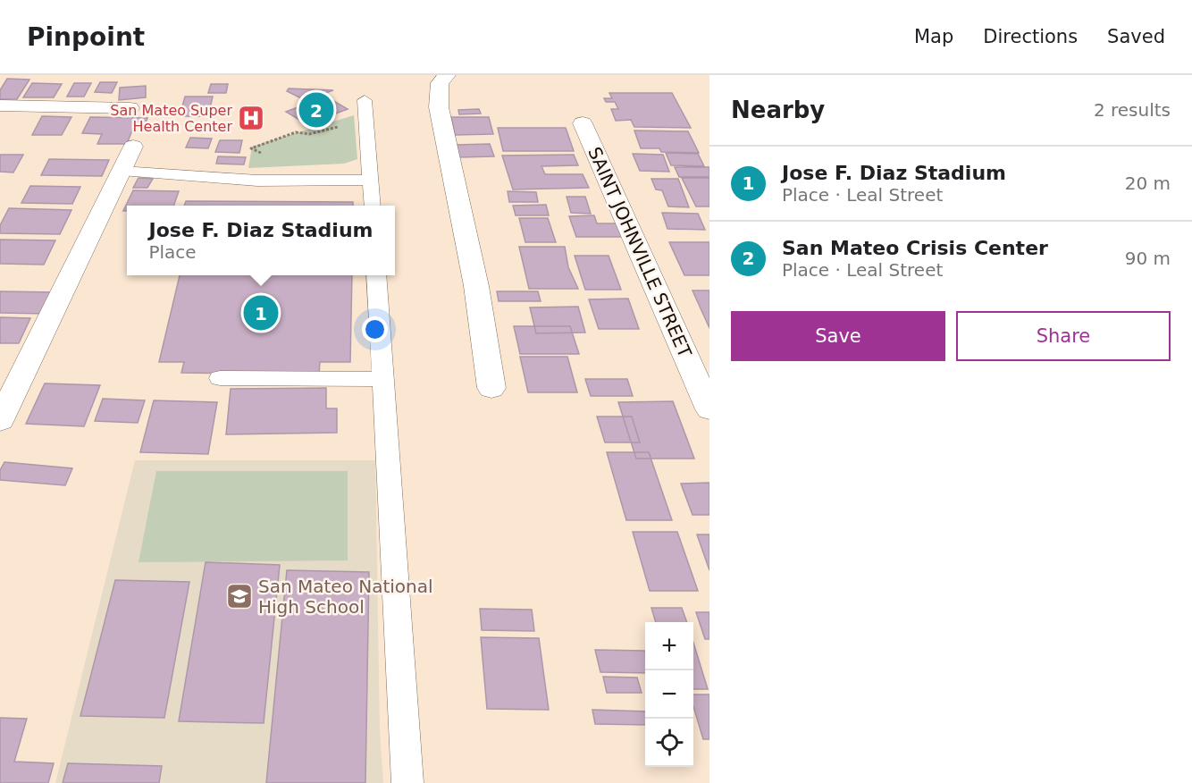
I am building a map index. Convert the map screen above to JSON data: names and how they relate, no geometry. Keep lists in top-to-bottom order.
{
  "streets": {
    "street": ["SAINT JOHNVILLE STREET"]
  },
  "places": {
    "hospital": ["San Mateo Super Health Center"],
    "school or university": ["San Mateo National High School"]
  },
  "page": {
    "header": "Pinpoint",
    "nav": ["Map", "Directions", "Saved"],
    "heading": ["Nearby", "2 results"],
    "pins": ["2", "1"],
    "list": [
      {
        "mark": "1",
        "name": "Jose F. Diaz Stadium",
        "note": "Place · Leal Street",
        "value": "20 m"
      },
      {
        "mark": "2",
        "name": "San Mateo Crisis Center",
        "note": "Place · Leal Street",
        "value": "90 m"
      }
    ],
    "popup": ["Jose F. Diaz Stadium", "Place"],
    "buttons": ["Save", "Share"],
    "map_buttons": ["+", "−"]
  }
}
